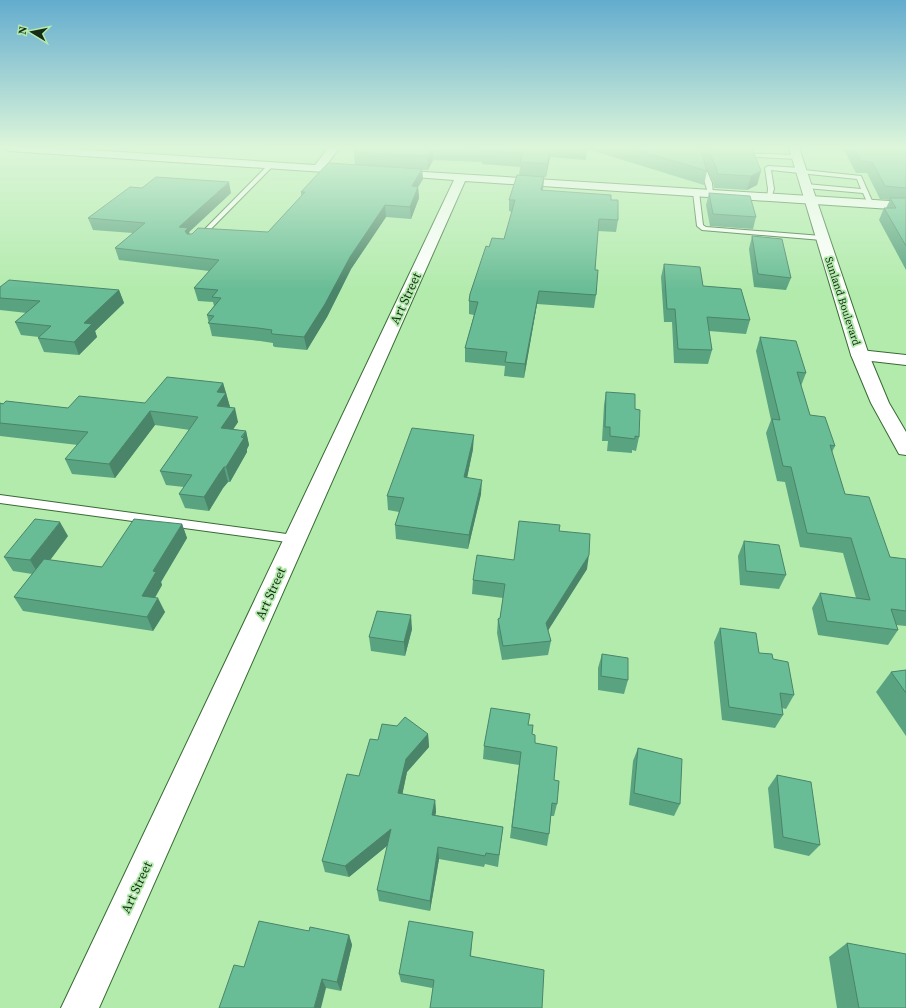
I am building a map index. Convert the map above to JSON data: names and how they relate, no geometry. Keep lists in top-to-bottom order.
{
  "streets": {
    "street": ["Art Street", "Sunland Boulevard"]
  },
  "north": "left"
}
